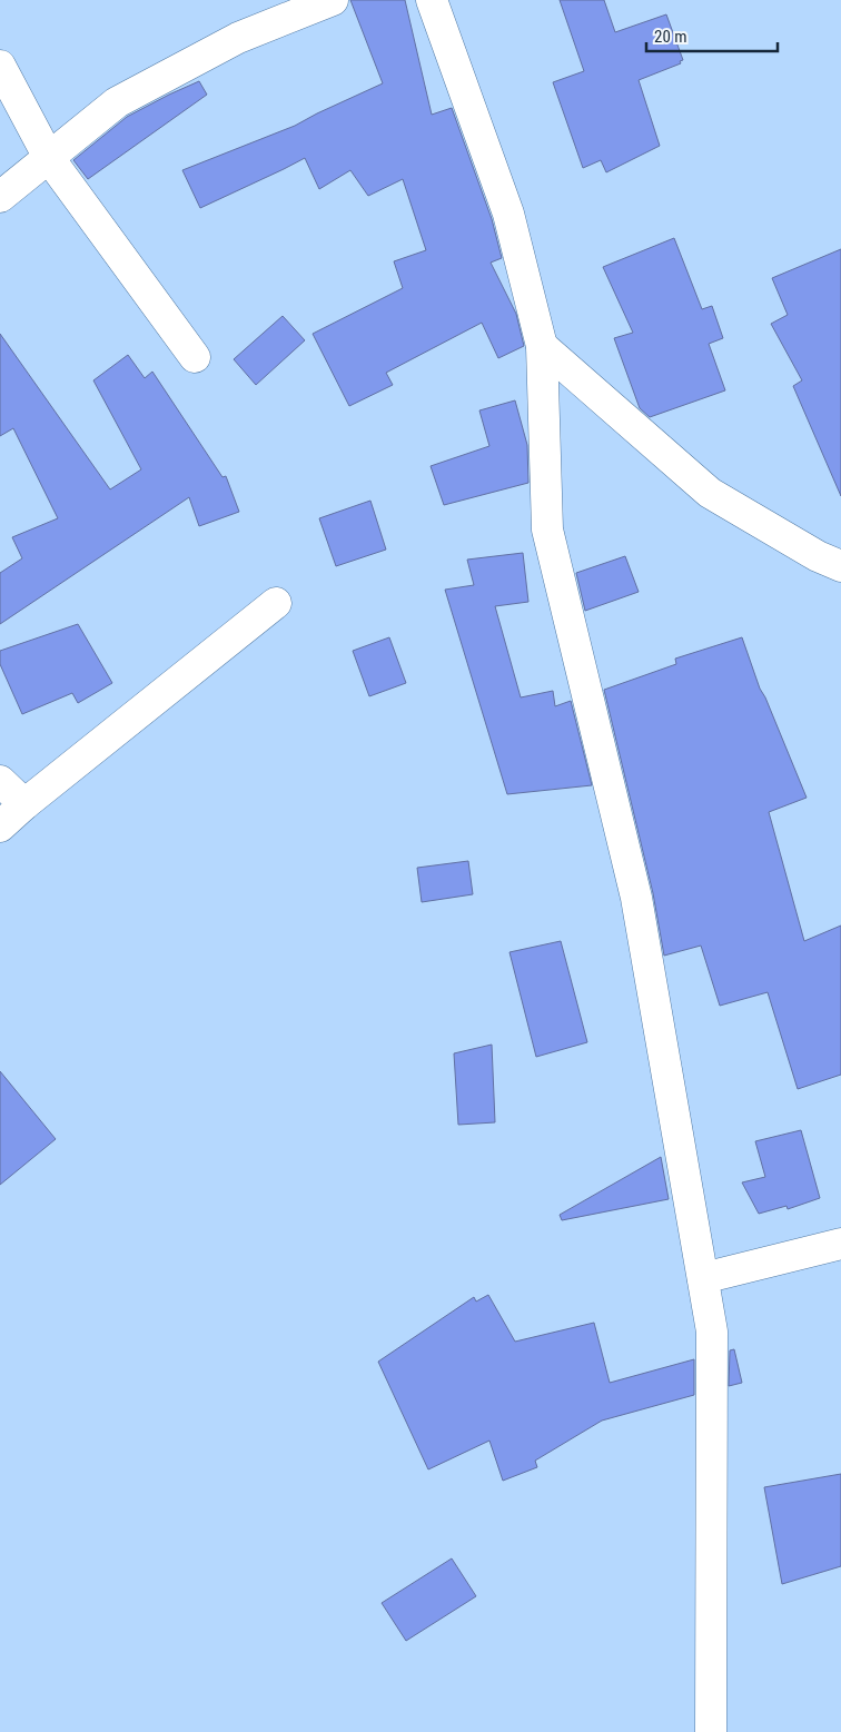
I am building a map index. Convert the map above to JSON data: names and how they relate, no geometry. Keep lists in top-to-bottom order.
{
  "scale_bar": "20 m"
}
